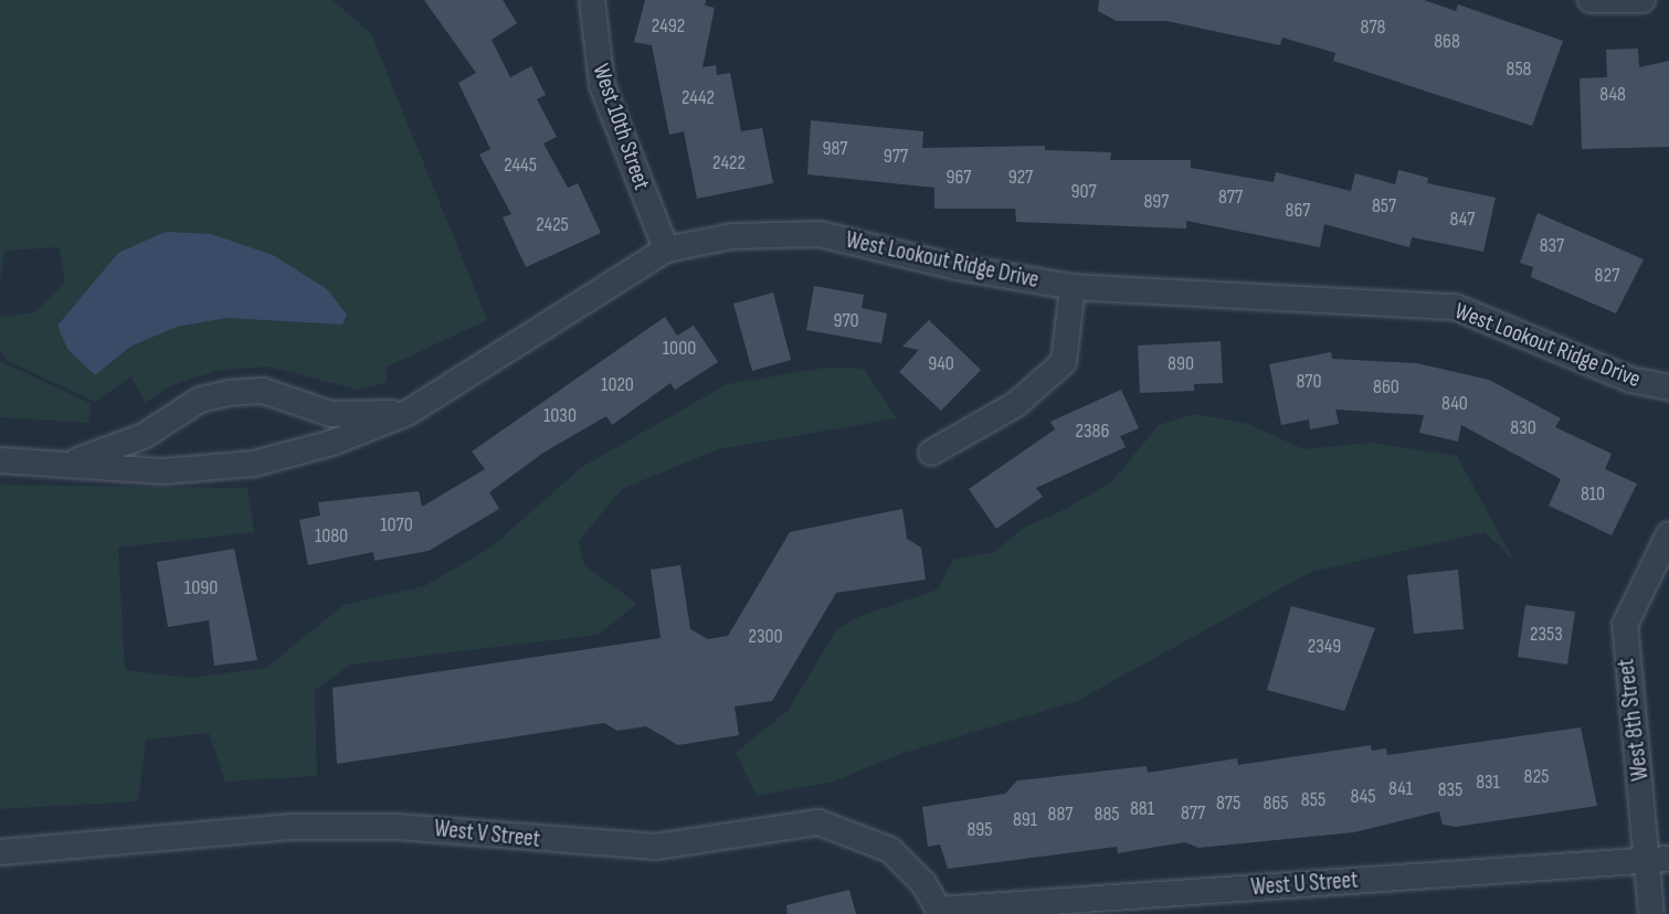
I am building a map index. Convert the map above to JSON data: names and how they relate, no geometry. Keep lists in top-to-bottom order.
{
  "streets": {
    "street": [
      "West 10th Street",
      "West Lookout Ridge Drive",
      "West 8th Street",
      "West V Street",
      "West U Street"
    ]
  },
  "crossings": [
    ["West 10th Street", "West Lookout Ridge Drive"],
    ["West 8th Street", "West U Street"],
    ["West V Street", "West U Street"]
  ],
  "house_numbers": [
    "2492",
    "878",
    "868",
    "858",
    "848",
    "2442",
    "987",
    "977",
    "2422",
    "2445",
    "967",
    "927",
    "907",
    "877",
    "897",
    "857",
    "867",
    "847",
    "2425",
    "837",
    "827",
    "970",
    "1000",
    "940",
    "890",
    "870",
    "1020",
    "860",
    "840",
    "1030",
    "830",
    "2386",
    "810",
    "1070",
    "1080",
    "1090",
    "2353",
    "2300",
    "2349",
    "825",
    "831",
    "841",
    "835",
    "845",
    "855",
    "875",
    "865",
    "881",
    "877",
    "887",
    "885",
    "891",
    "895"
  ]
}
